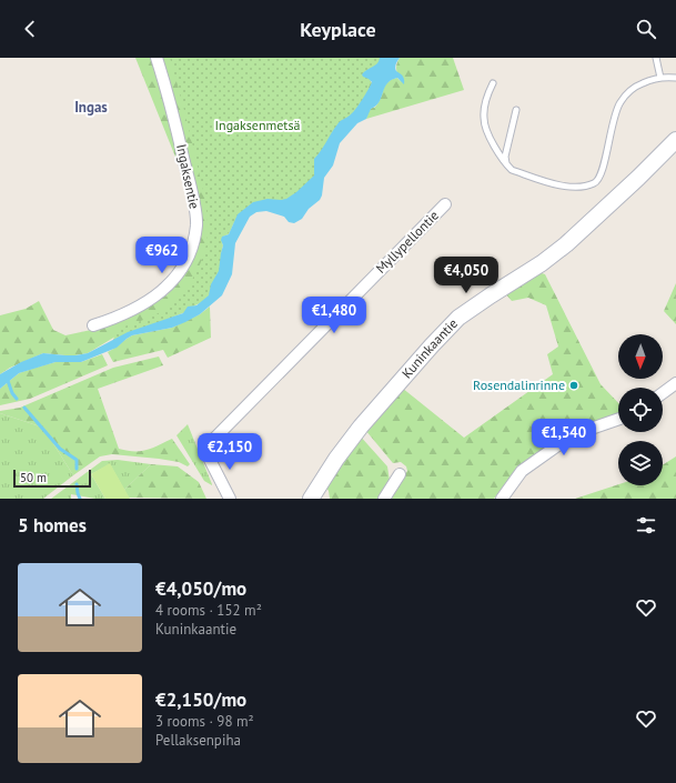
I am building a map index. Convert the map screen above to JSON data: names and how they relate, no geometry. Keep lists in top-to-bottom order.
{
  "streets": {
    "main road": ["Kuninkaantie"],
    "street": ["Ingaksentie", "Myllypellontie"]
  },
  "districts": ["Ingas"],
  "parks": ["Ingaksenmetsä"],
  "places": ["Rosendalinrinne"],
  "scale_bar": "50 m",
  "north": "bottom",
  "page": {
    "header": "Keyplace",
    "price": [
      "€962",
      "€4,050",
      "€1,480",
      "€1,540",
      "€2,150"
    ],
    "scale": "50 m",
    "heading": "5 homes",
    "list": [
      {
        "name": "€4,050/mo",
        "note": "4 rooms · 152 m² · Kuninkaantie"
      },
      {
        "name": "€2,150/mo",
        "note": "3 rooms · 98 m² · Pellaksenpiha"
      }
    ]
  }
}
